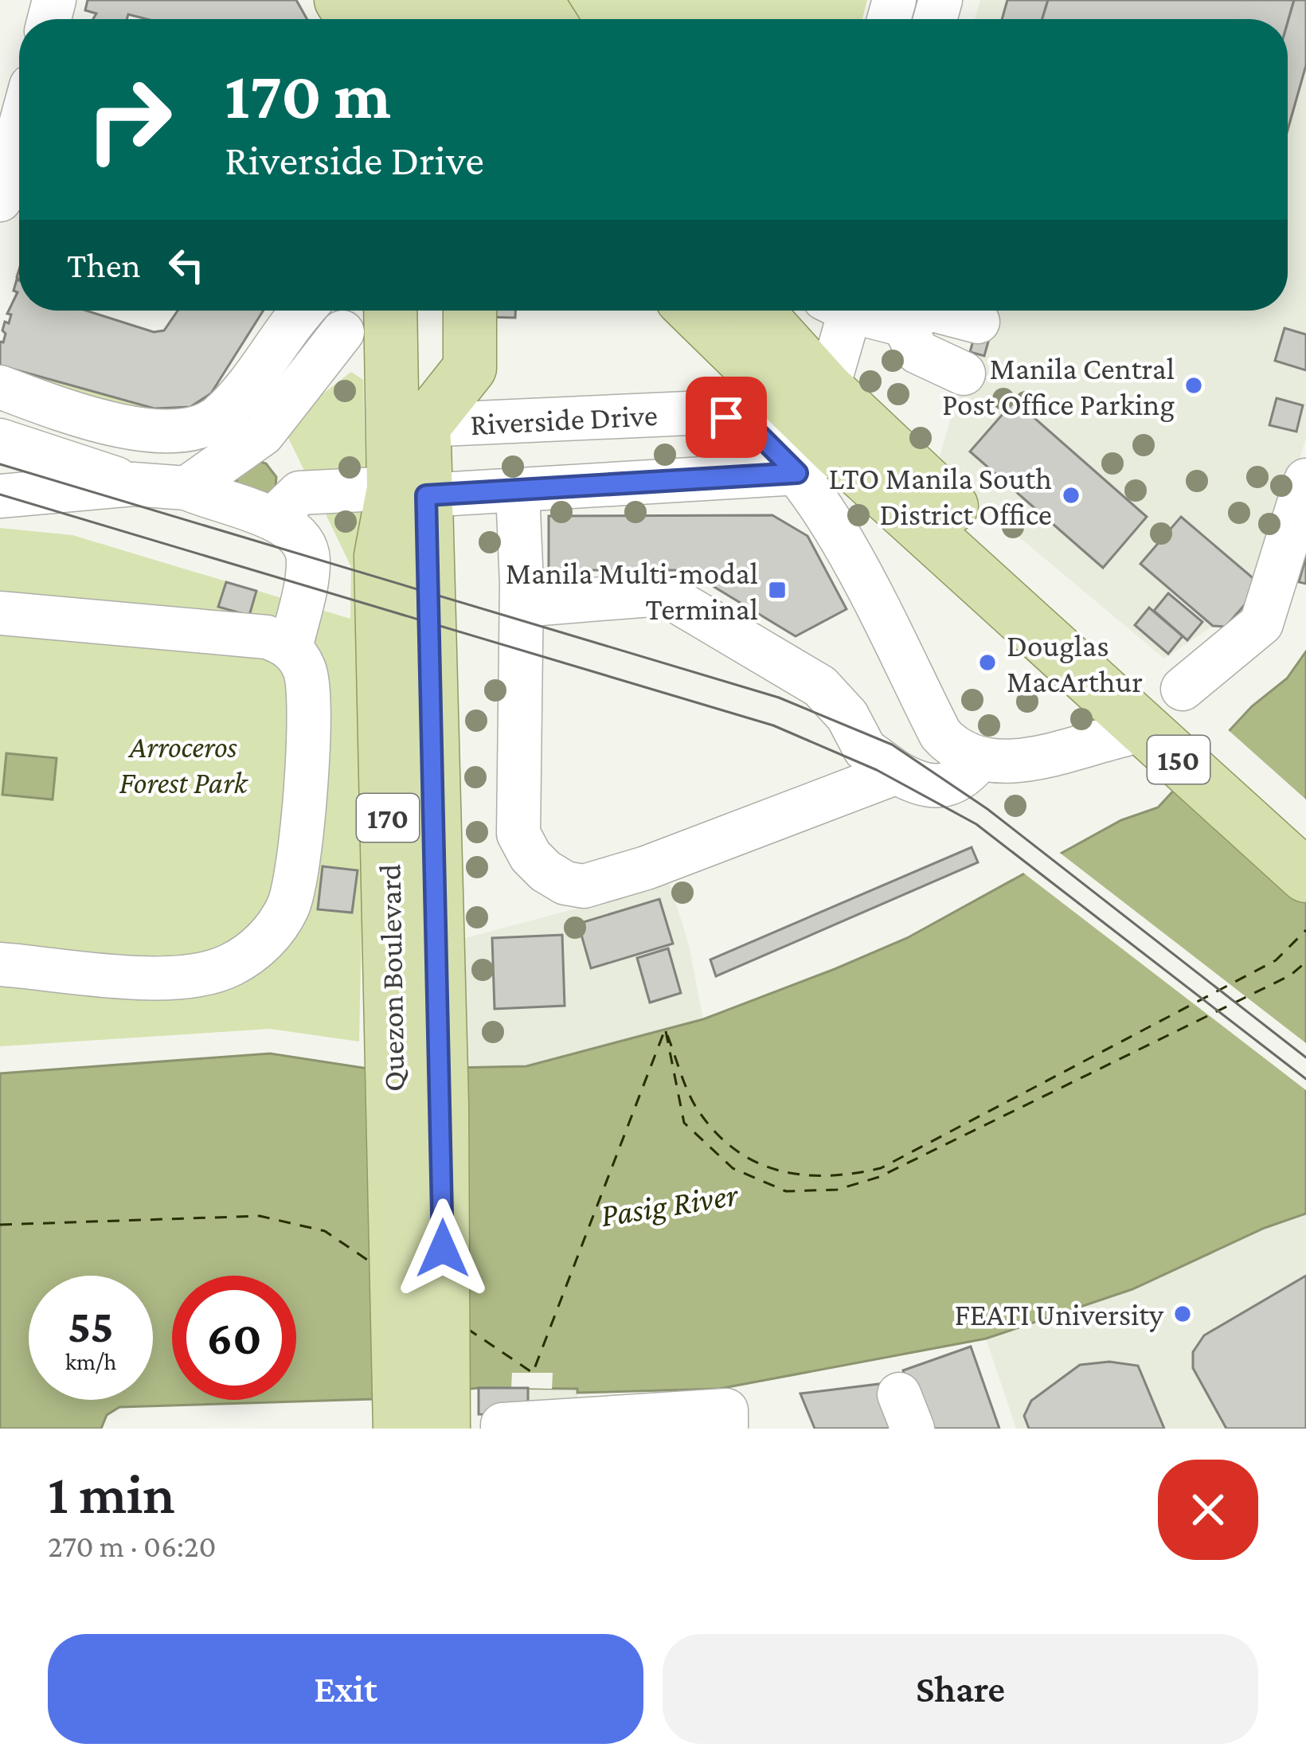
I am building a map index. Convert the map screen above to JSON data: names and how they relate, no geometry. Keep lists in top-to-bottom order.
{
  "streets": {
    "main road": ["150", "170", "Quezon Boulevard"],
    "street": ["Riverside Drive"]
  },
  "crossings": [
    ["Riverside Drive", "150"],
    ["Riverside Drive", "Quezon Boulevard"]
  ],
  "water": ["Pasig River"],
  "parks": ["Arroceros Forest Park"],
  "places": {
    "other": [
      "Manila Central Post Office Parking",
      "LTO Manila South District Office",
      "Douglas MacArthur",
      "FEATI University"
    ],
    "transit": ["Manila Multi-modal Terminal"]
  },
  "page": {
    "turn": ["170 m", "Riverside Drive"],
    "then": "Then",
    "speed": "55 km/h",
    "limit": "60",
    "heading": ["1 min", "270 m · 06:20"],
    "buttons": ["Exit", "Share"]
  }
}
